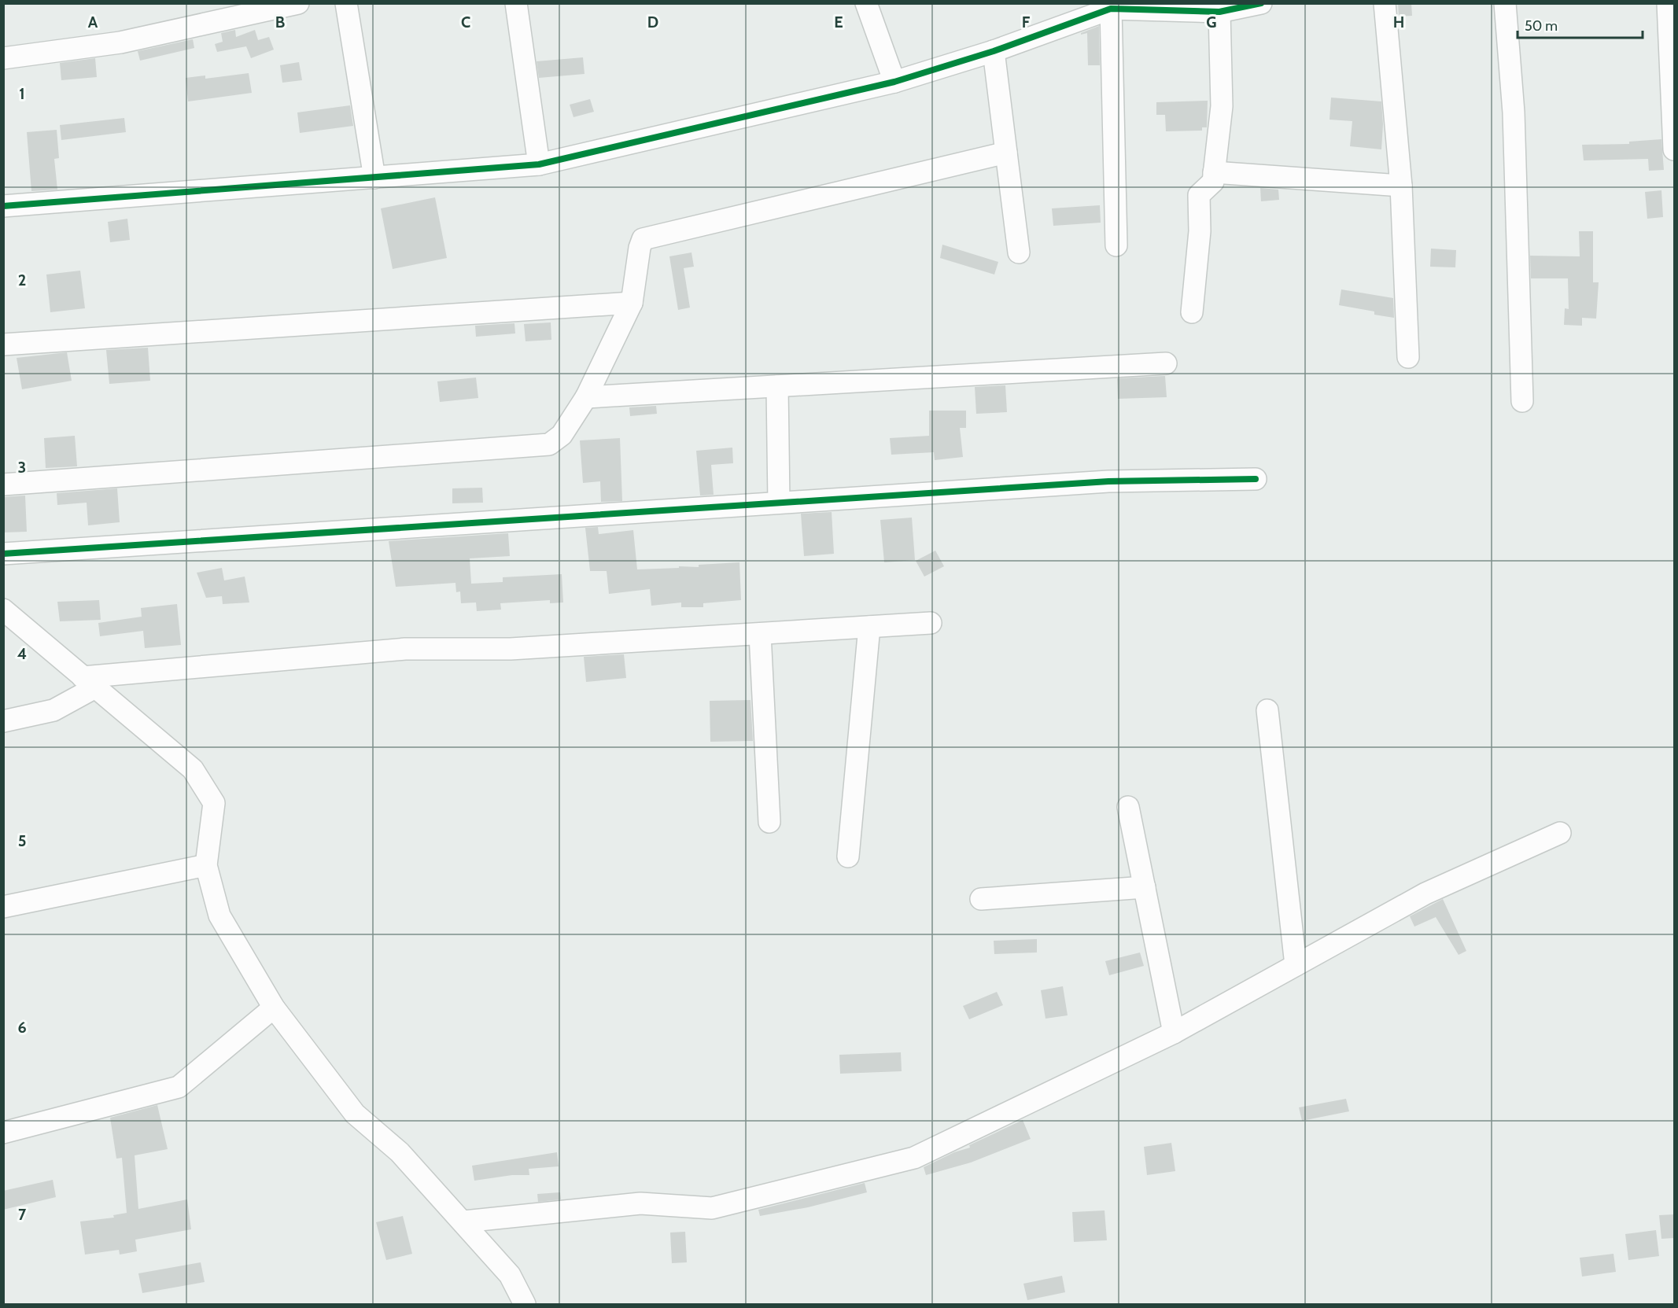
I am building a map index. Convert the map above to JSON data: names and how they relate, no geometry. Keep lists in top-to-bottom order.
{
  "scale_bar": "50 m",
  "grid": {
    "columns": [
      "A",
      "B",
      "C",
      "D",
      "E",
      "F",
      "G",
      "H"
    ],
    "rows": [
      "1",
      "2",
      "3",
      "4",
      "5",
      "6",
      "7"
    ]
  }
}
